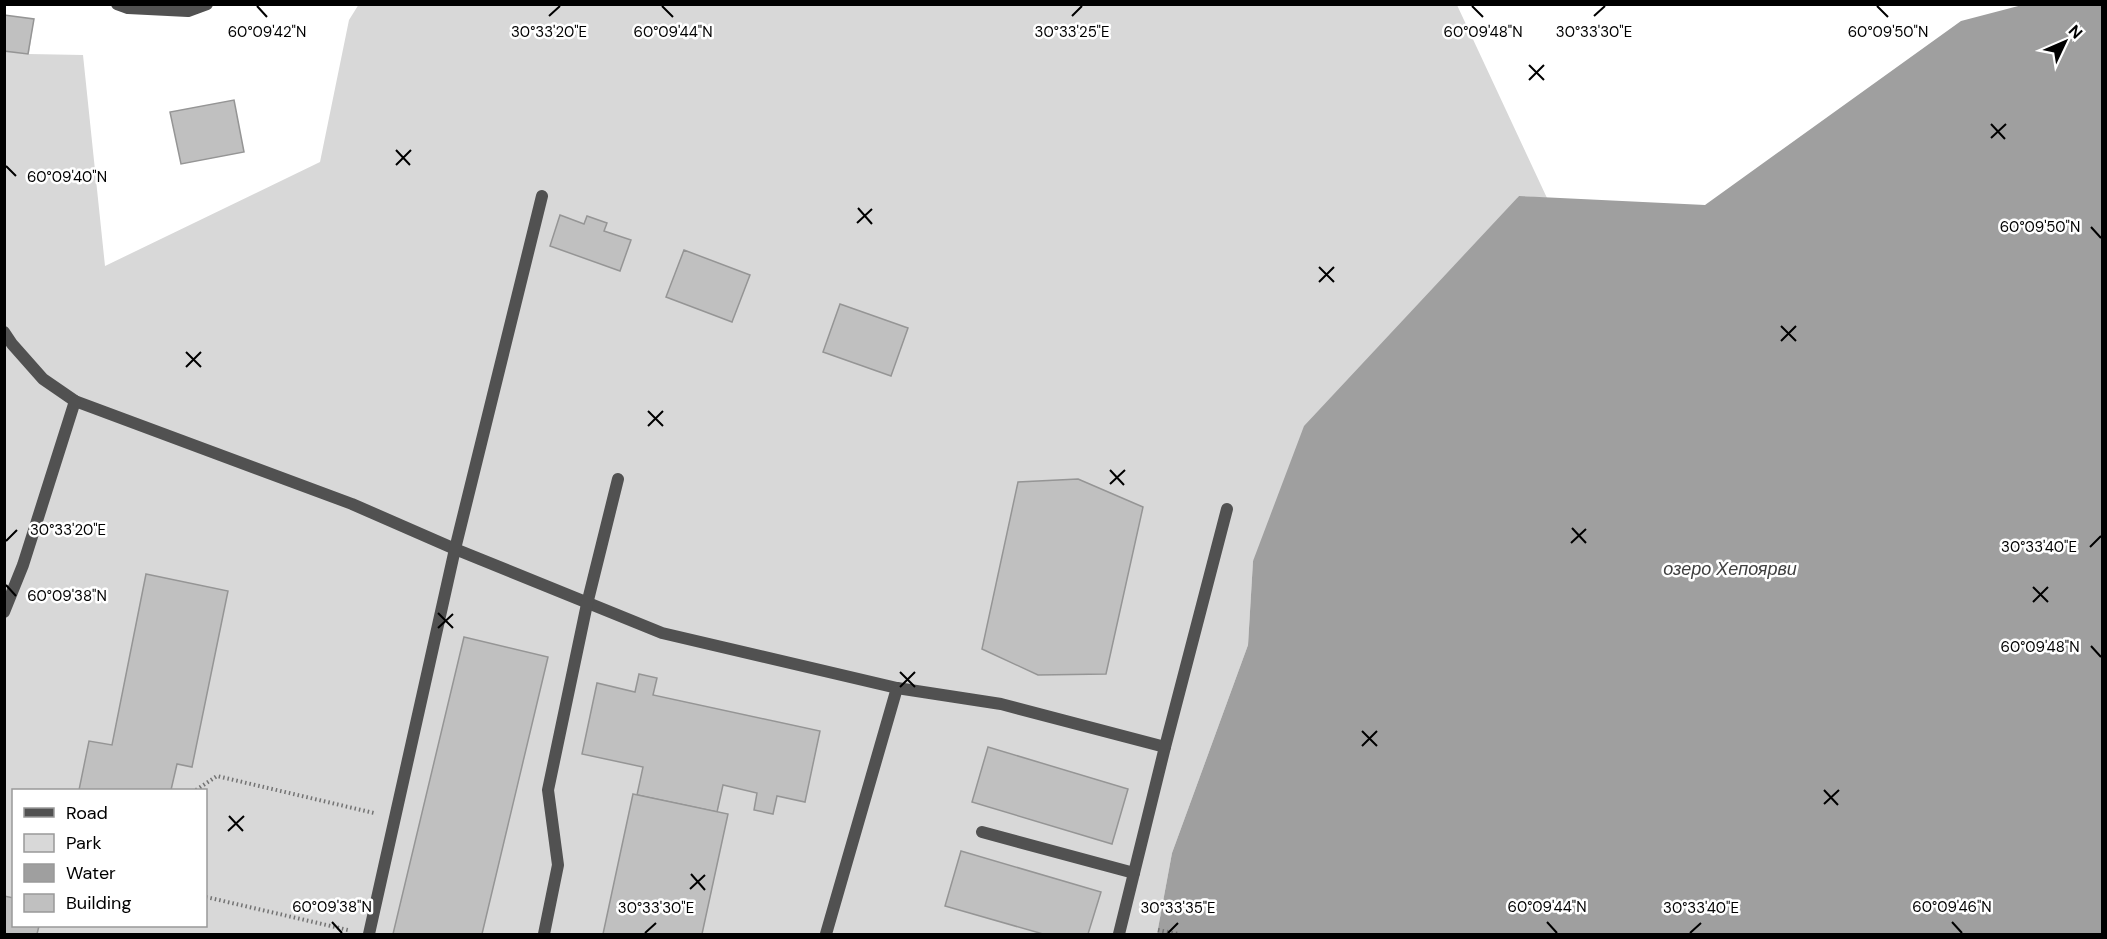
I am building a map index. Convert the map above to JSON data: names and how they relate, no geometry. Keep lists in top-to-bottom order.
{
  "water": ["озеро Хепоярви"],
  "legend": [
    "Road",
    "Park",
    "Water",
    "Building"
  ],
  "north": "top right",
  "coordinates": [
    "30°33'20\"E",
    "30°33'25\"E",
    "30°33'30\"E",
    "60°09'42\"N",
    "60°09'44\"N",
    "60°09'48\"N",
    "60°09'50\"N",
    "60°09'40\"N",
    "30°33'40\"E",
    "60°09'38\"N",
    "60°09'46\"N",
    "30°33'35\"E"
  ]
}
